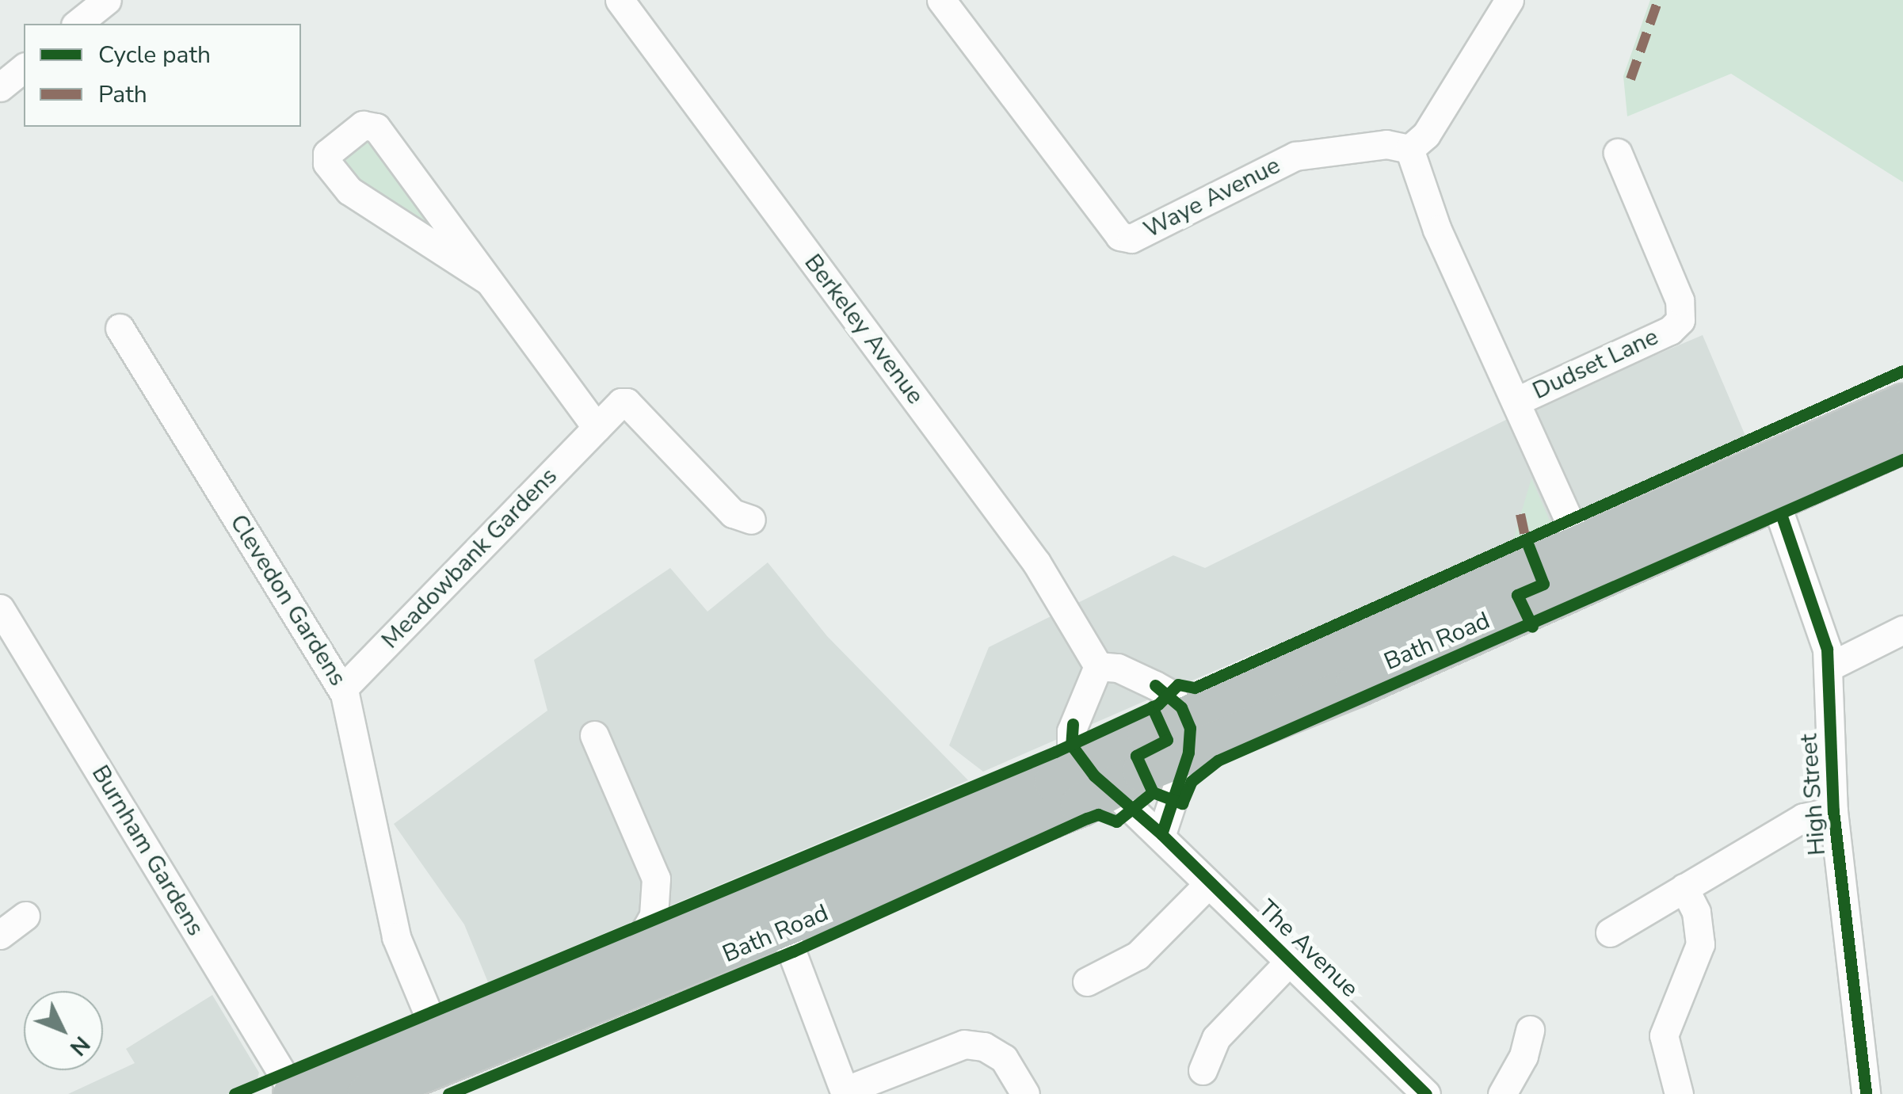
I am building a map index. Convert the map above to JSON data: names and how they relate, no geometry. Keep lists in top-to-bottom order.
{
  "streets": {
    "highway": ["Bath Road"],
    "street": [
      "Waye Avenue",
      "Berkeley Avenue",
      "Dudset Lane",
      "Meadowbank Gardens",
      "Clevedon Gardens",
      "High Street",
      "Burnham Gardens",
      "The Avenue"
    ]
  },
  "crossings": [
    ["Meadowbank Gardens", "Clevedon Gardens"],
    ["Clevedon Gardens", "Bath Road"],
    ["Bath Road", "High Street"],
    ["Bath Road", "Burnham Gardens"],
    ["Bath Road", "The Avenue"]
  ],
  "legend": ["Cycle path", "Path"],
  "north": "bottom right"
}
